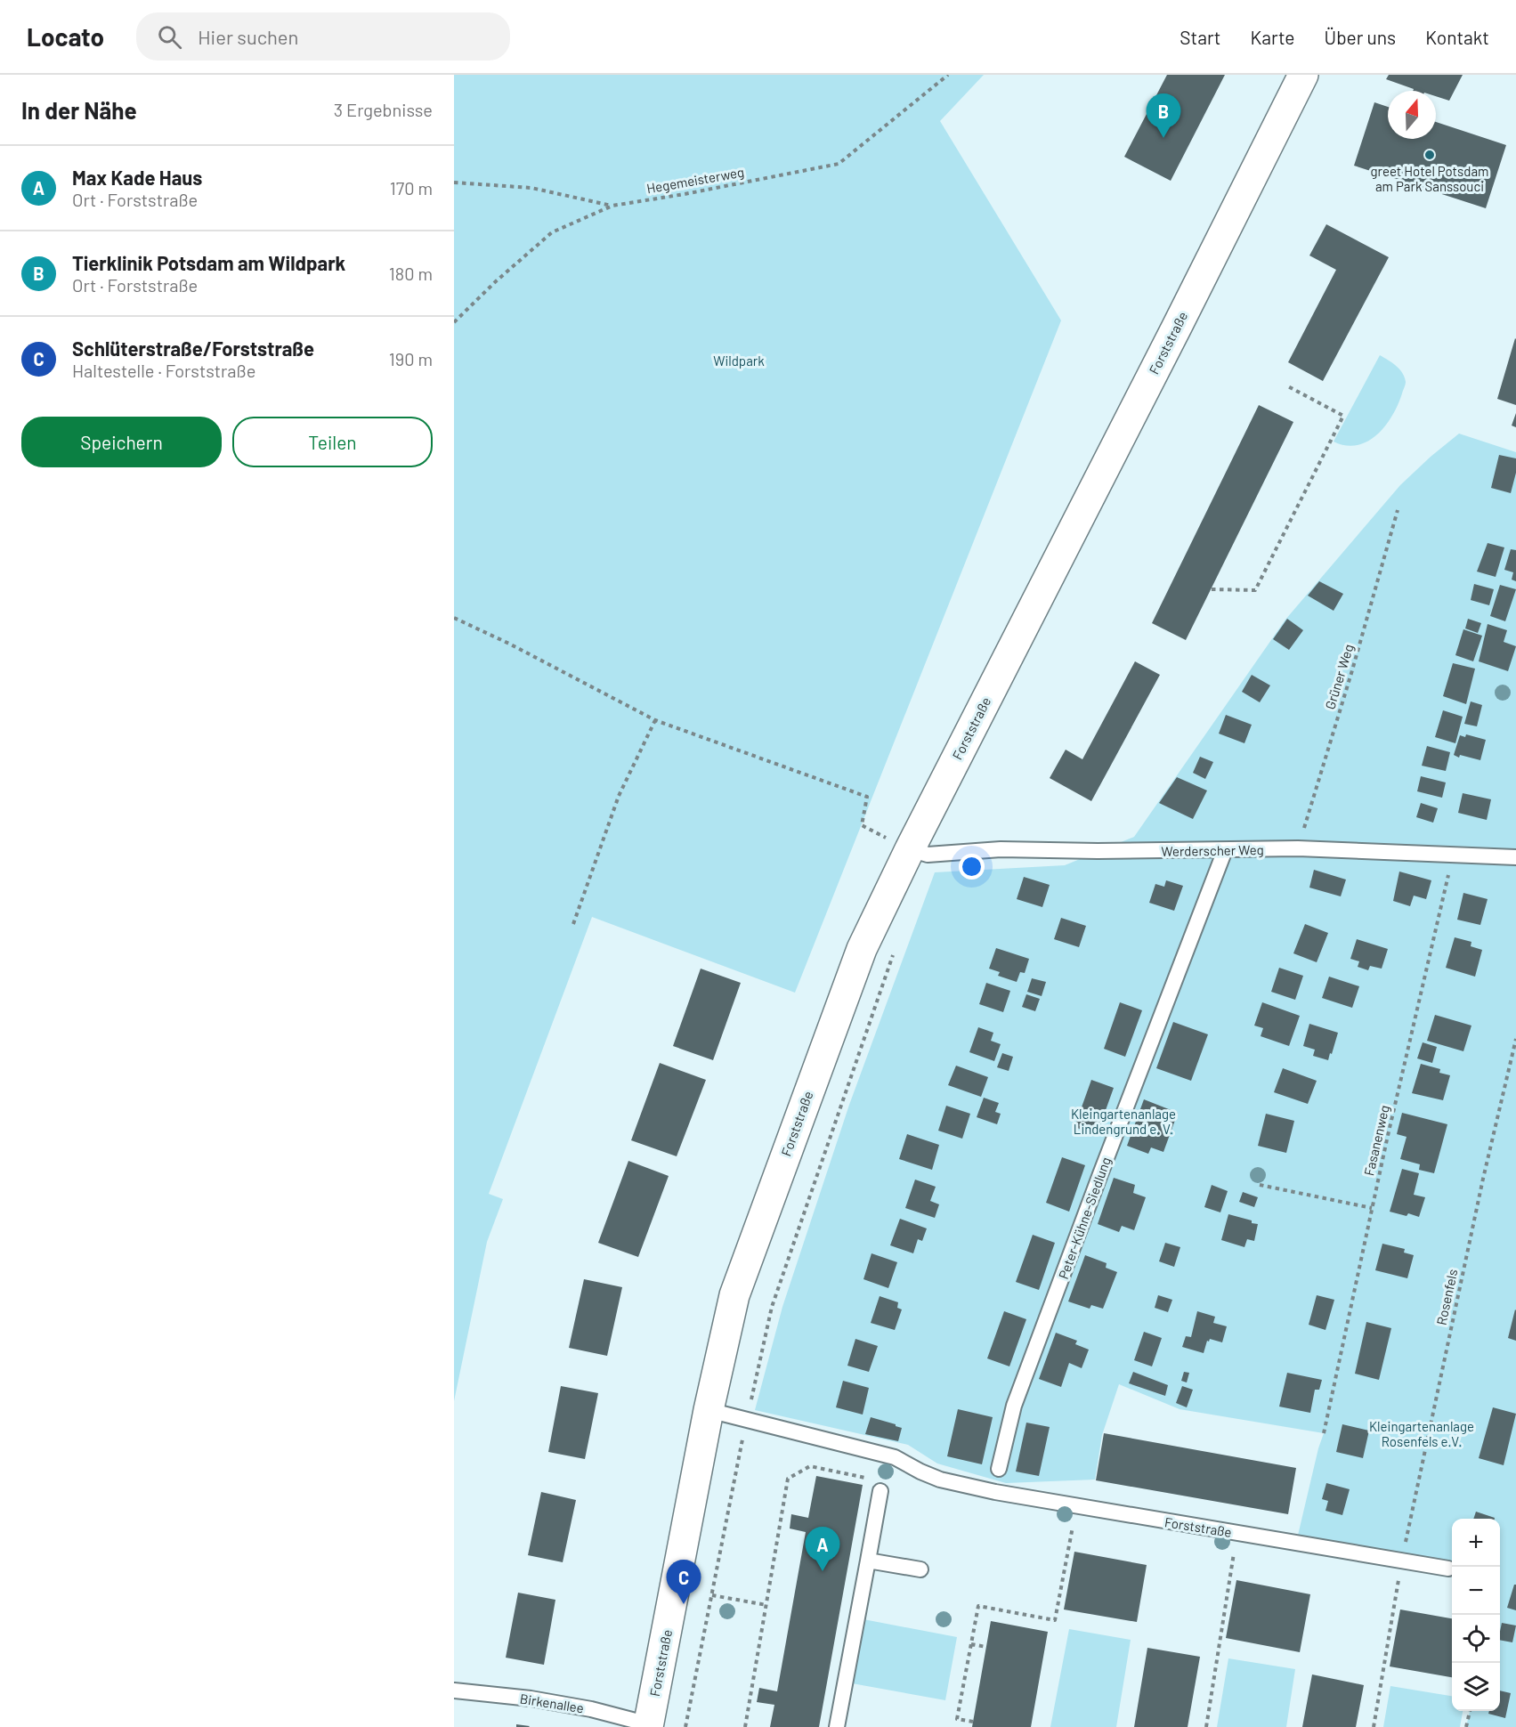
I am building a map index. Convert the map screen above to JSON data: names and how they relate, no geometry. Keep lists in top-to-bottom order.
{
  "streets": {
    "street": ["Forststraße"],
    "lane": ["Werderscher Weg", "Peter-Kühne-Siedlung", "Birkenallee"],
    "path": [
      "Hegemeisterweg",
      "Grüner Weg",
      "Fasanenweg",
      "Rosenfels"
    ]
  },
  "crossings": [
    ["Forststraße", "Werderscher Weg"],
    ["Forststraße", "Peter-Kühne-Siedlung"],
    ["Forststraße", "Rosenfels"],
    ["Forststraße", "Birkenallee"],
    ["Grüner Weg", "Werderscher Weg"],
    ["Werderscher Weg", "Fasanenweg"],
    ["Werderscher Weg", "Peter-Kühne-Siedlung"]
  ],
  "parks": ["Wildpark", "Kleingartenanlage Lindengrund e. V.", "Kleingartenanlage Rosenfels e.V."],
  "places": ["greet Hotel Potsdam am Park Sanssouci"],
  "north": "top",
  "page": {
    "header": "Locato",
    "search": "Hier suchen",
    "nav": [
      "Start",
      "Karte",
      "Über uns",
      "Kontakt"
    ],
    "heading": ["In der Nähe", "3 Ergebnisse"],
    "pins": ["B", "A", "C"],
    "list": [
      {
        "mark": "A",
        "name": "Max Kade Haus",
        "note": "Ort · Forststraße",
        "value": "170 m"
      },
      {
        "mark": "B",
        "name": "Tierklinik Potsdam am Wildpark",
        "note": "Ort · Forststraße",
        "value": "180 m"
      },
      {
        "mark": "C",
        "name": "Schlüterstraße/Forststraße",
        "note": "Haltestelle · Forststraße",
        "value": "190 m"
      }
    ],
    "buttons": ["Speichern", "Teilen"],
    "map_buttons": ["+", "−"]
  }
}
